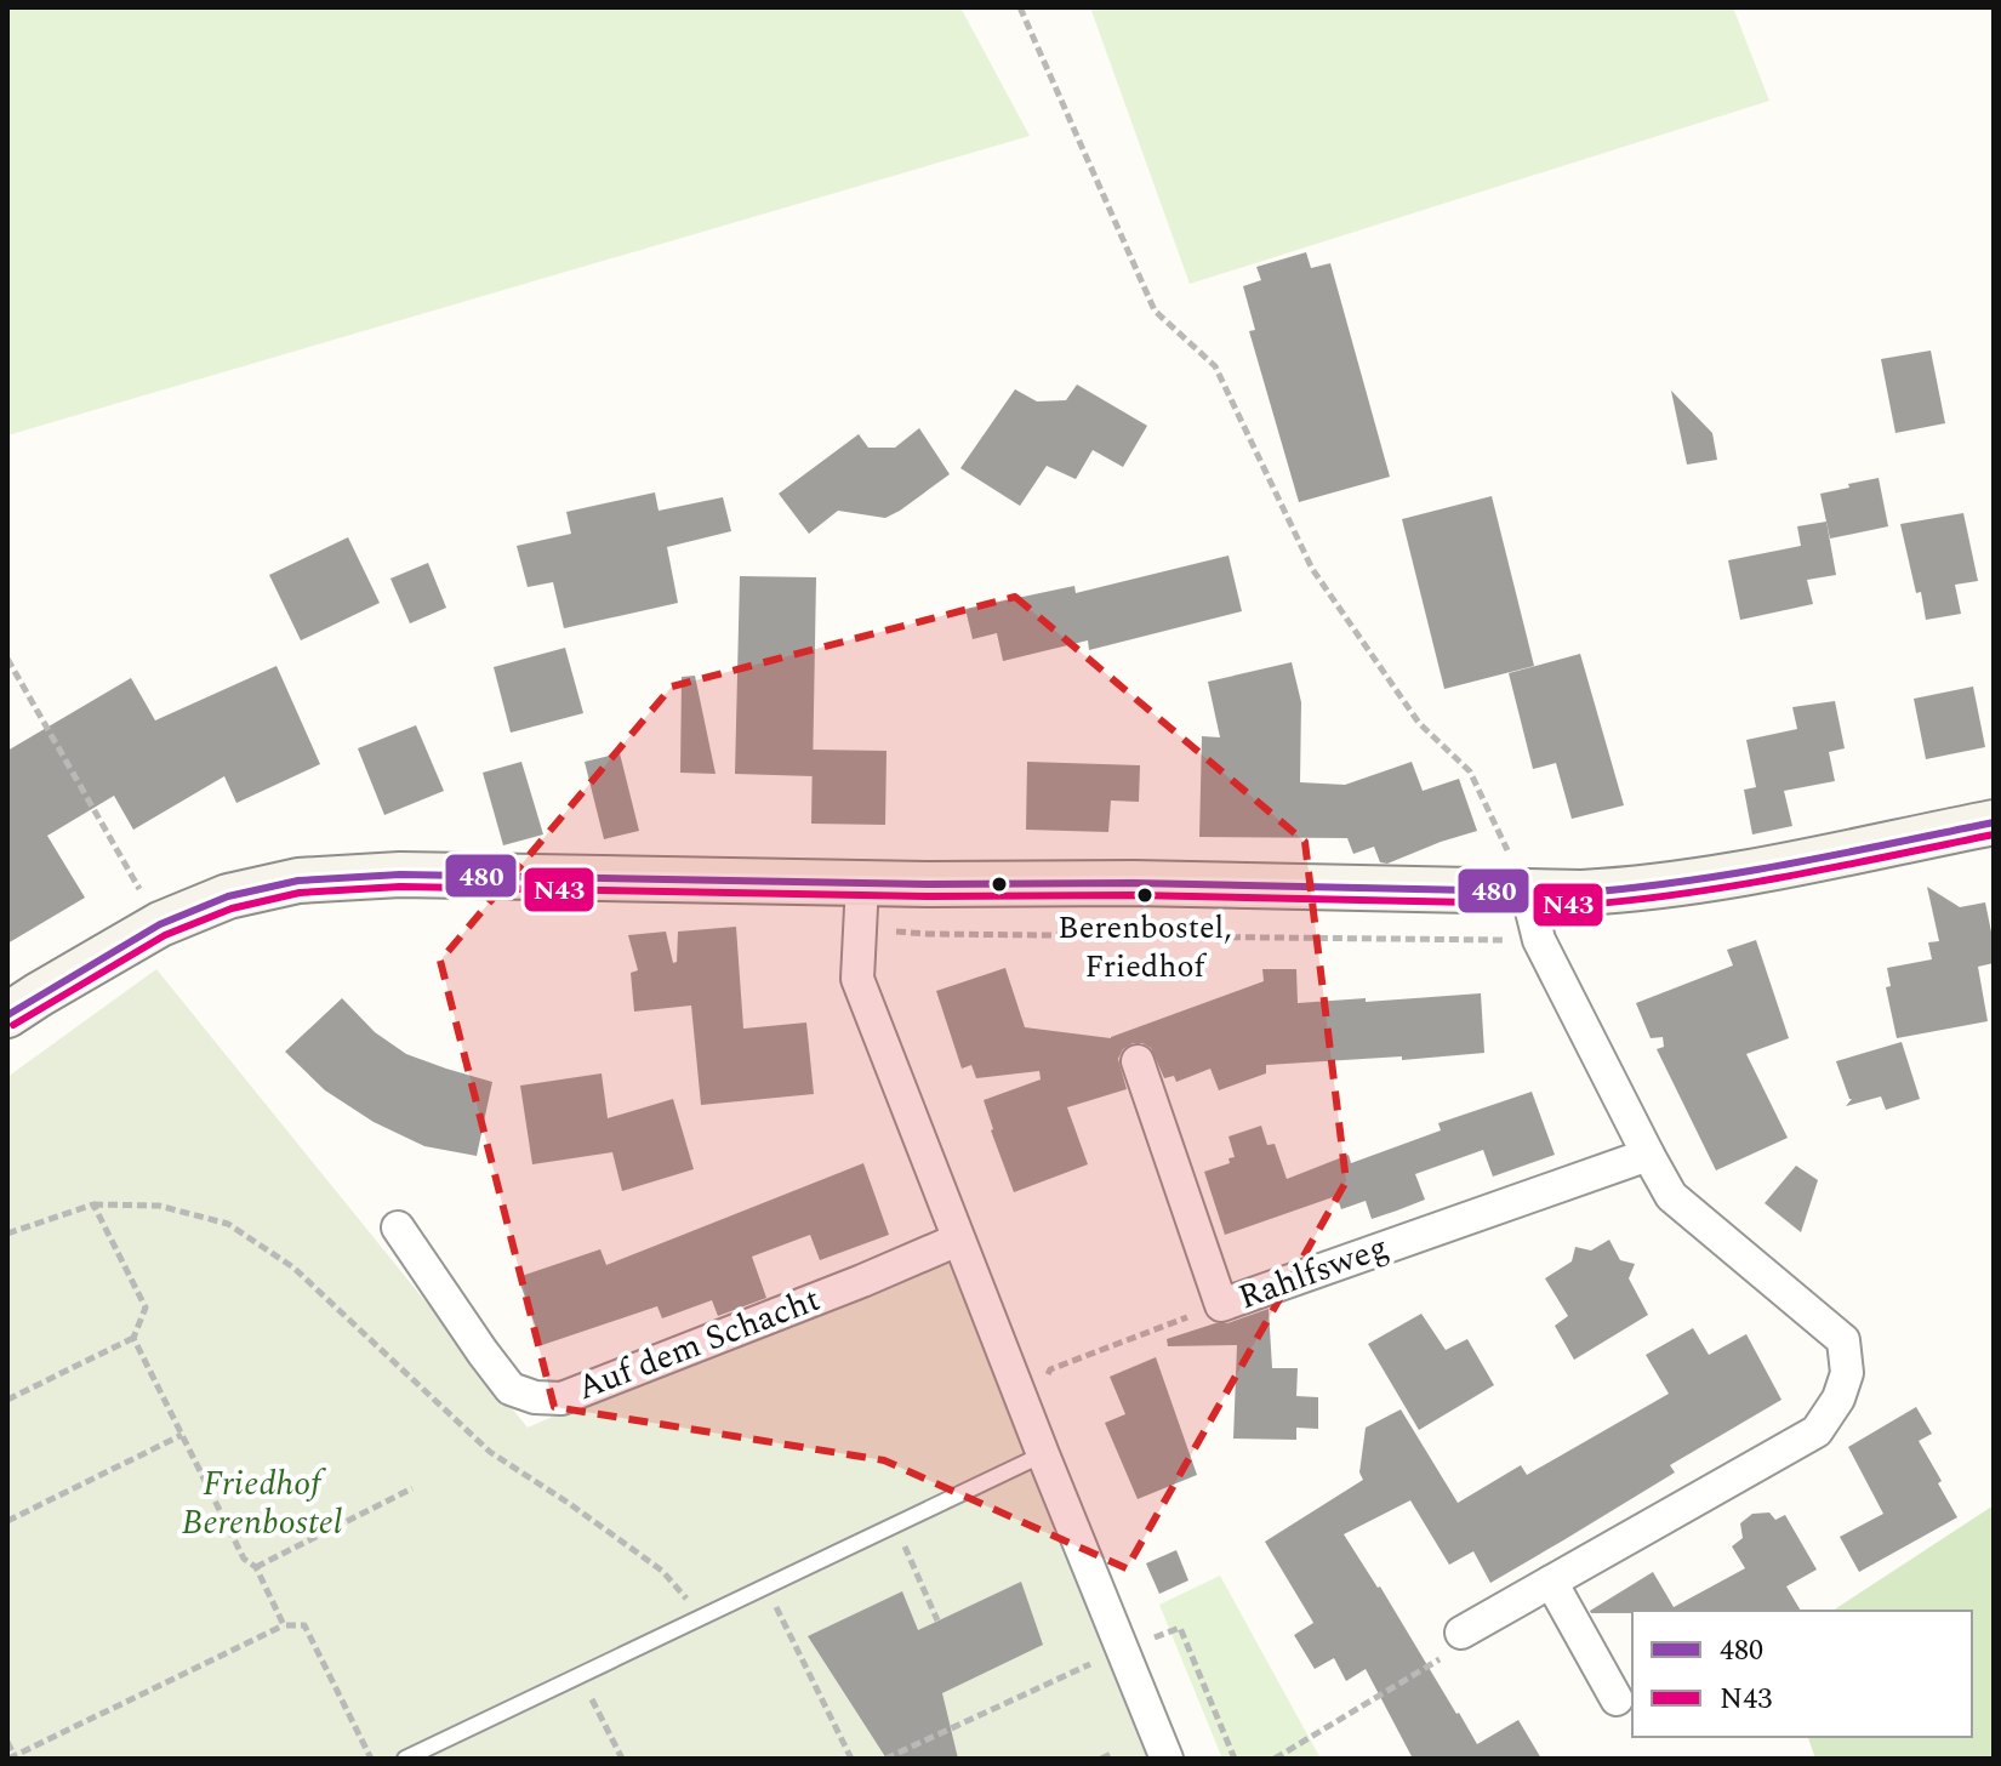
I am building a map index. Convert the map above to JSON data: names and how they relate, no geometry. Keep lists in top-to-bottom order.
{
  "streets": {
    "street": ["Rahlfsweg", "Auf dem Schacht"]
  },
  "parks": ["Friedhof Berenbostel"],
  "places": ["Berenbostel, Friedhof"],
  "lines": ["transit line 480", "transit line N43"],
  "legend": ["480", "N43"]
}
